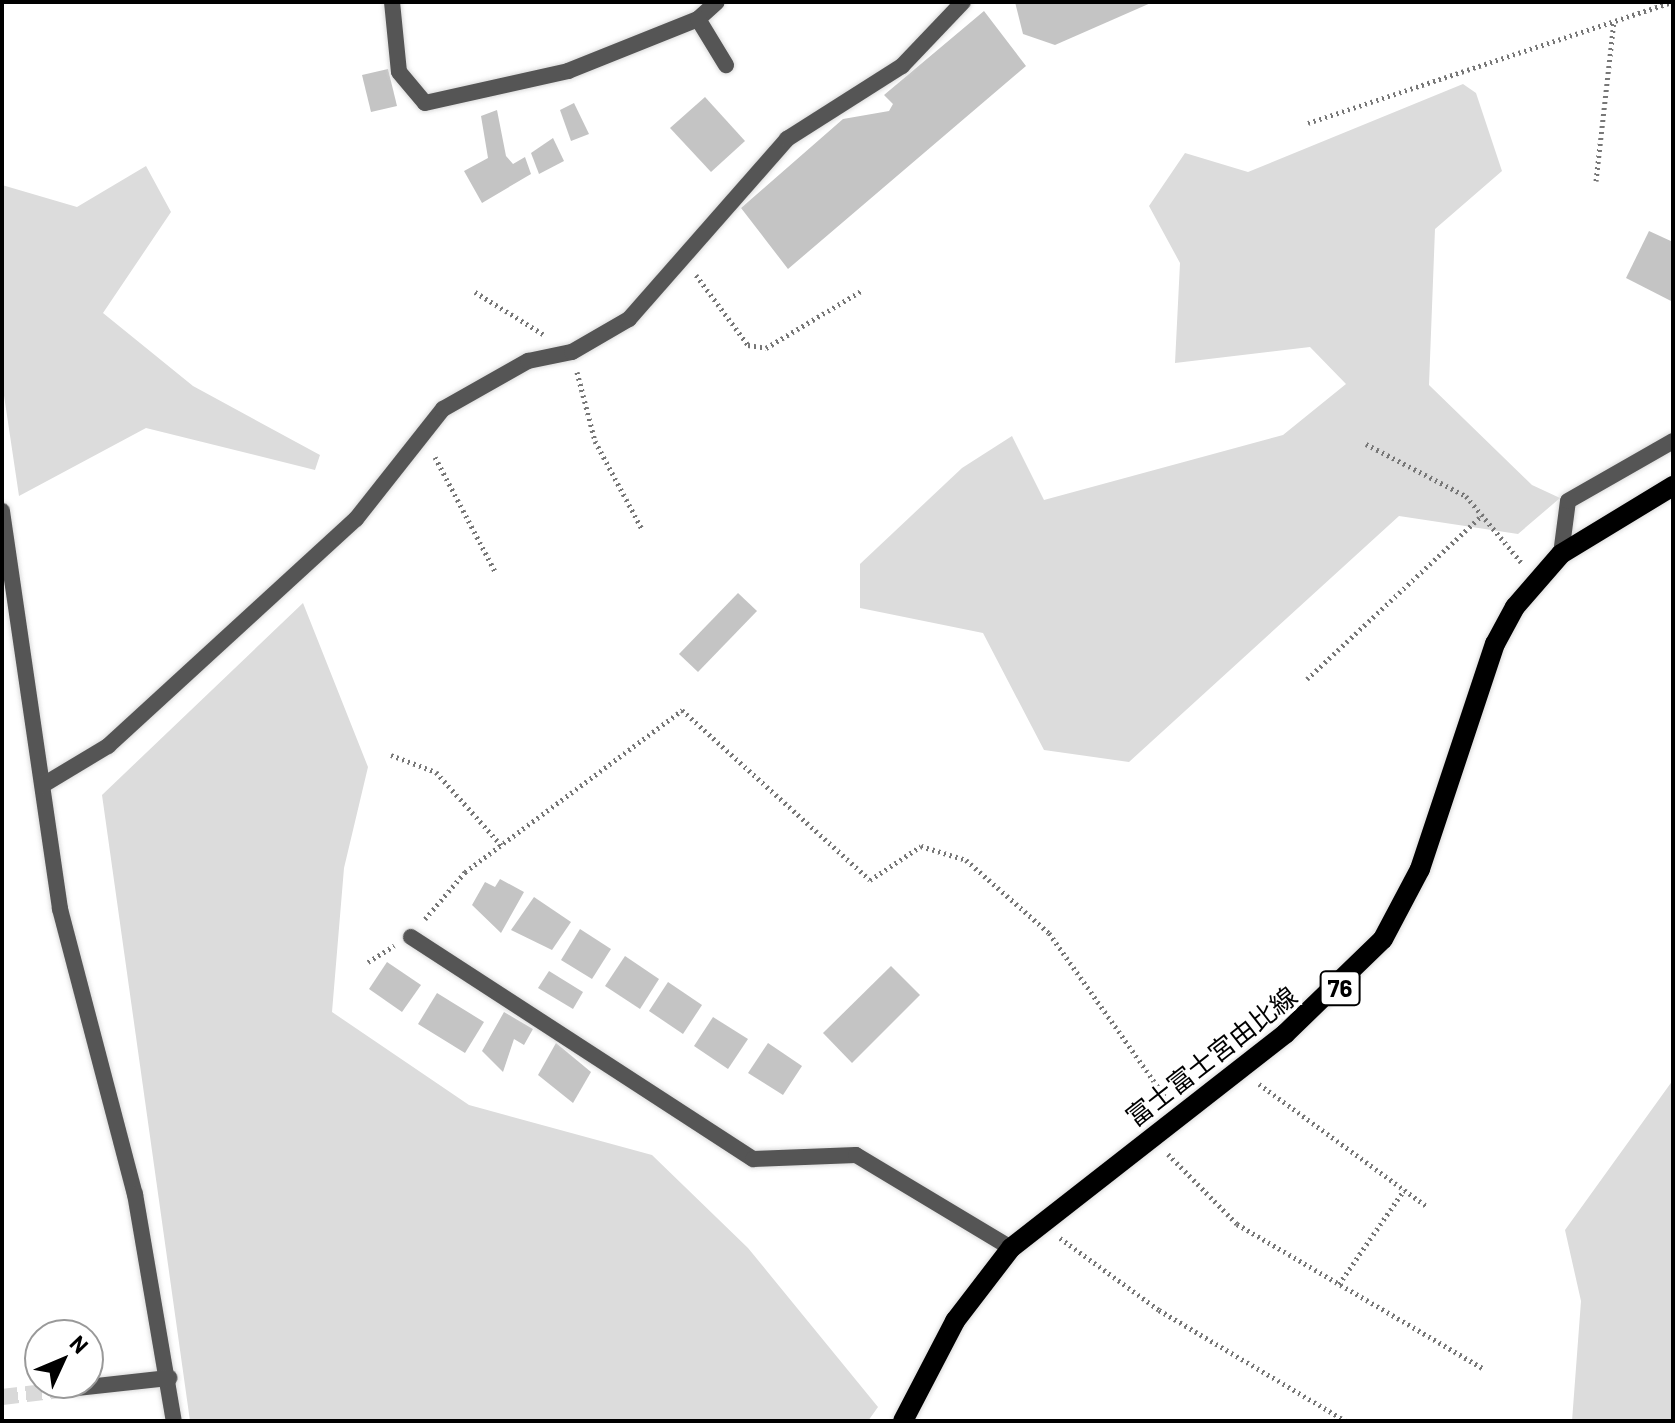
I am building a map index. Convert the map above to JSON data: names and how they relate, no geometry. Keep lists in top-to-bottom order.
{
  "streets": {
    "main road": ["76", "富士富士宮由比線"]
  },
  "north": "top right"
}
